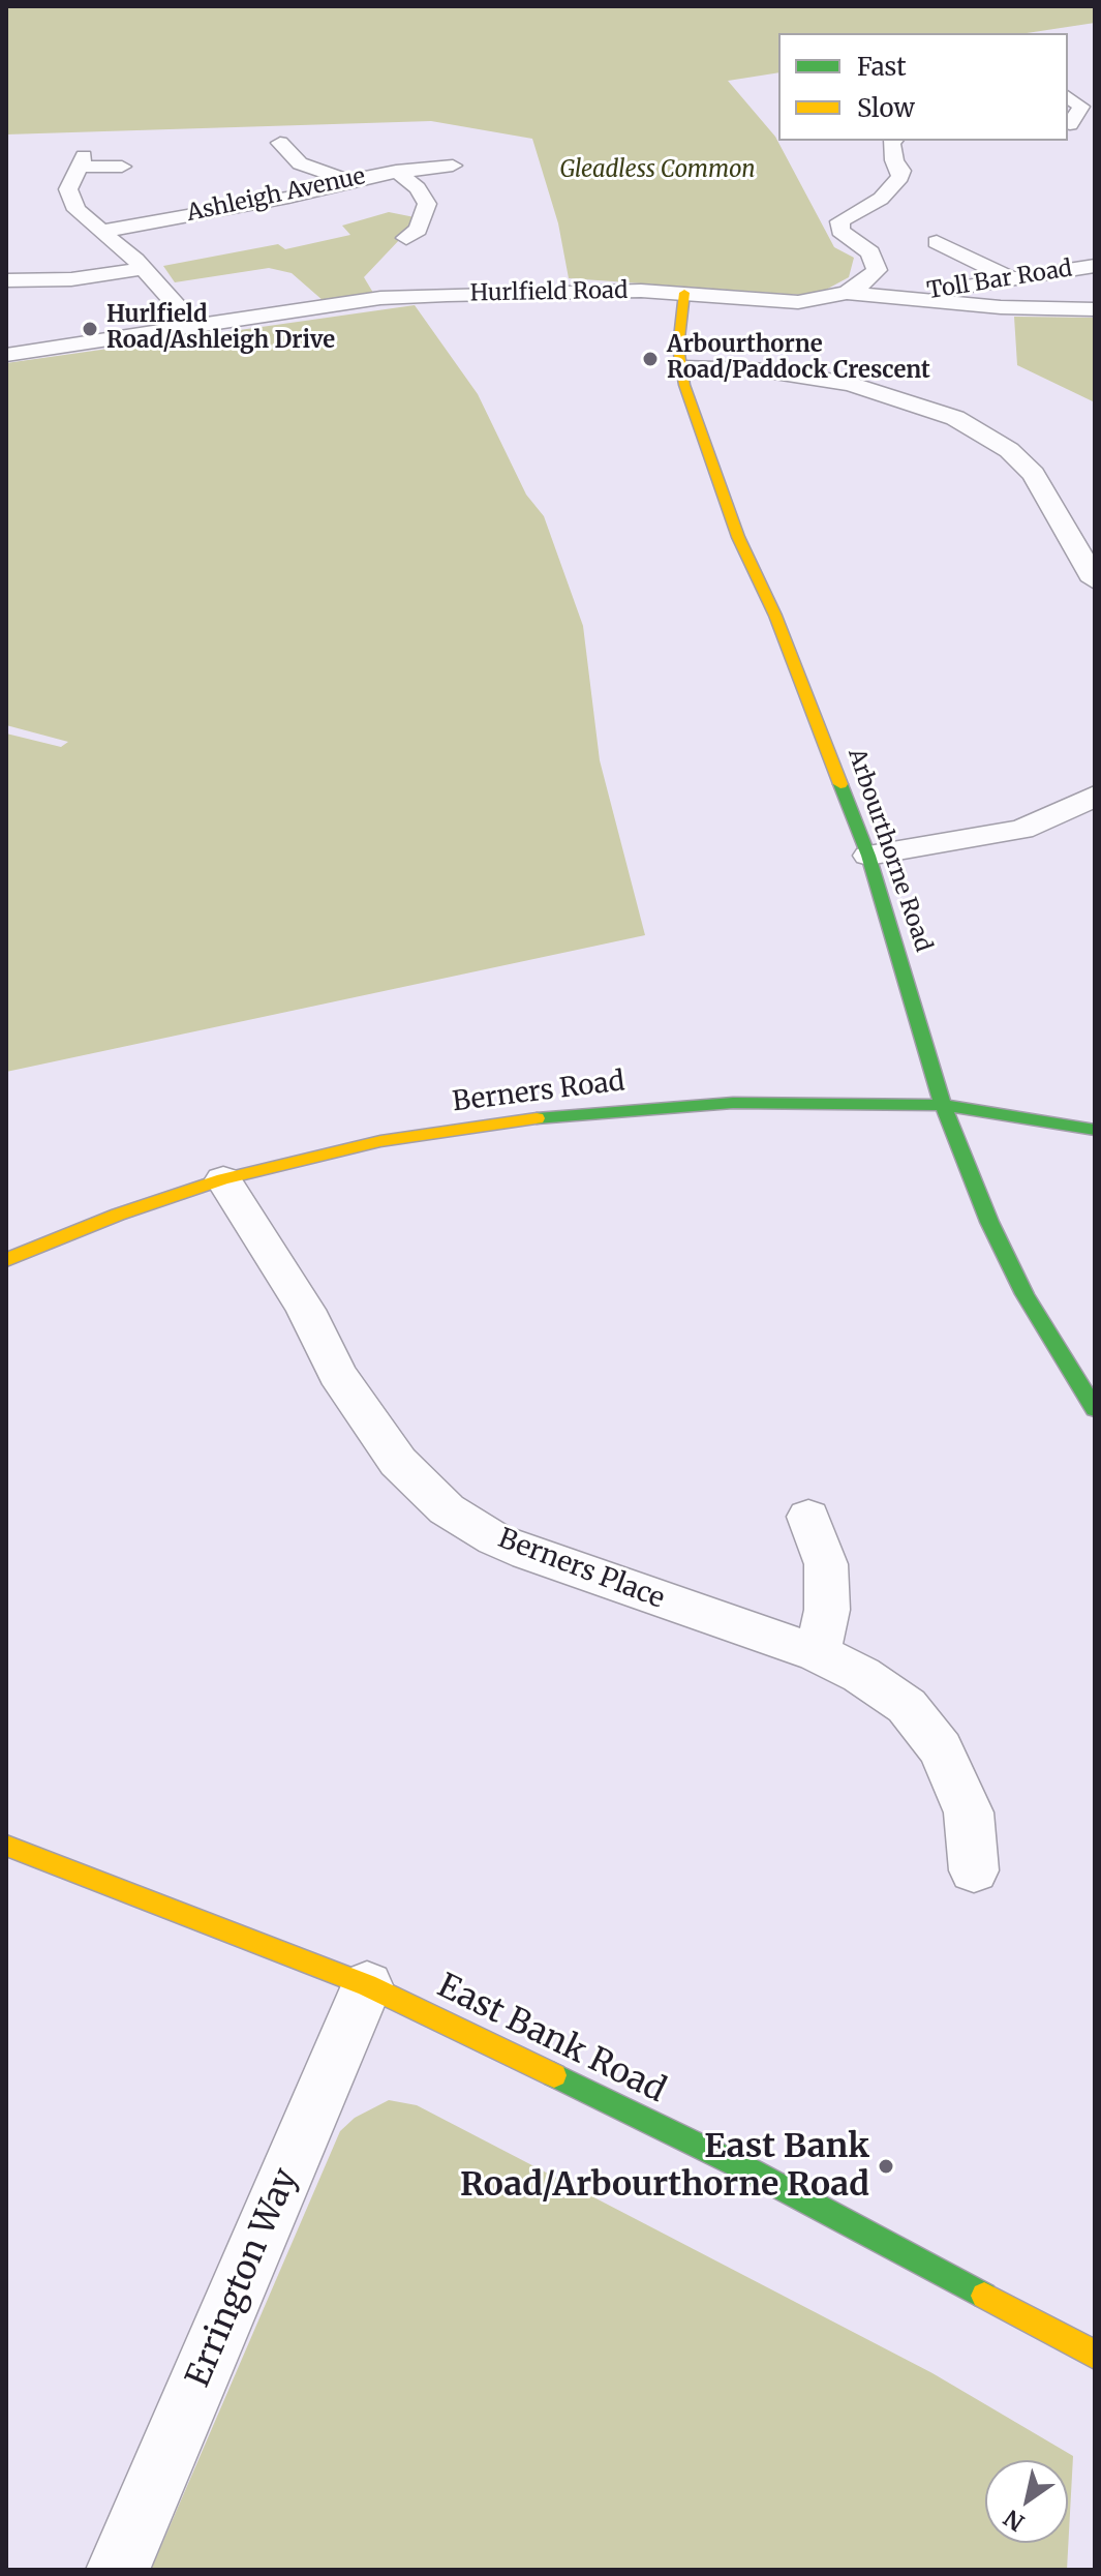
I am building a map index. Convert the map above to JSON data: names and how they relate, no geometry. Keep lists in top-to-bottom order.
{
  "streets": {
    "street": [
      "Ashleigh Avenue",
      "Toll Bar Road",
      "Hurlfield Road",
      "Arbourthorne Road",
      "Berners Road",
      "Berners Place",
      "East Bank Road",
      "Errington Way"
    ]
  },
  "crossings": [
    ["Toll Bar Road", "Hurlfield Road"],
    ["Hurlfield Road", "Arbourthorne Road"],
    ["Arbourthorne Road", "Berners Road"],
    ["Berners Road", "Berners Place"],
    ["East Bank Road", "Errington Way"]
  ],
  "parks": ["Gleadless Common"],
  "places": ["Hurlfield Road/Ashleigh Drive", "Arbourthorne Road/Paddock Crescent", "East Bank Road/Arbourthorne Road"],
  "legend": ["Fast", "Slow"],
  "north": "bottom left"
}
